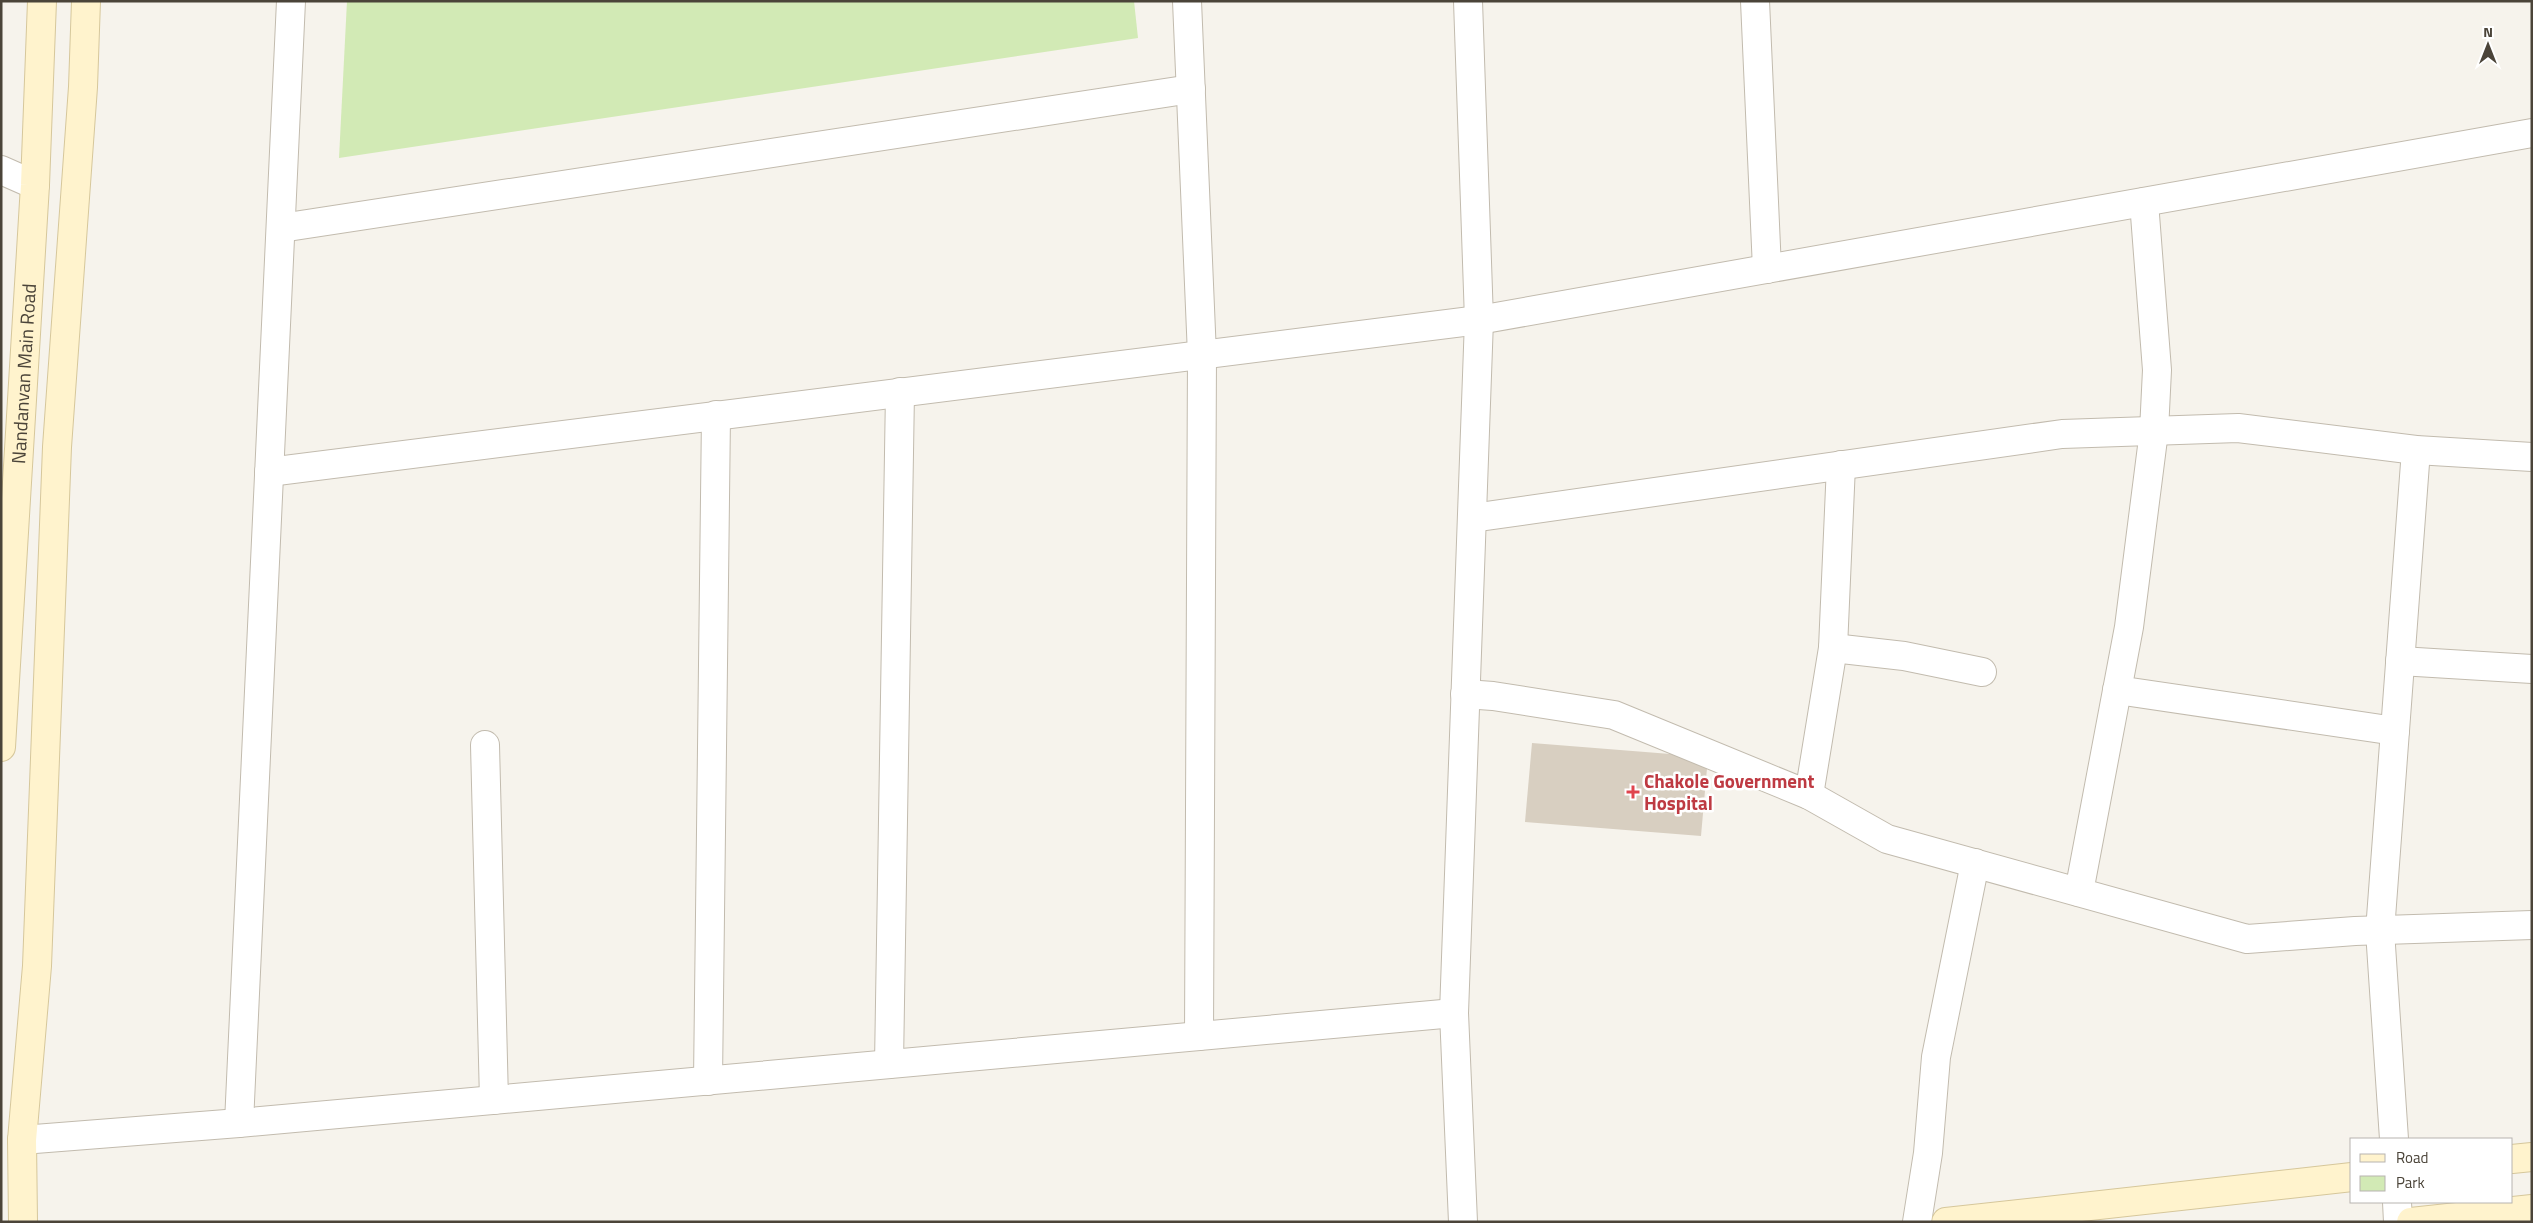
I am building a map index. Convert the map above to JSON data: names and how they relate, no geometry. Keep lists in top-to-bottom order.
{
  "streets": {
    "main road": ["Nandanvan Main Road"]
  },
  "places": {
    "health": ["Chakole Government Hospital"]
  },
  "legend": ["Road", "Park"],
  "north": "top"
}
